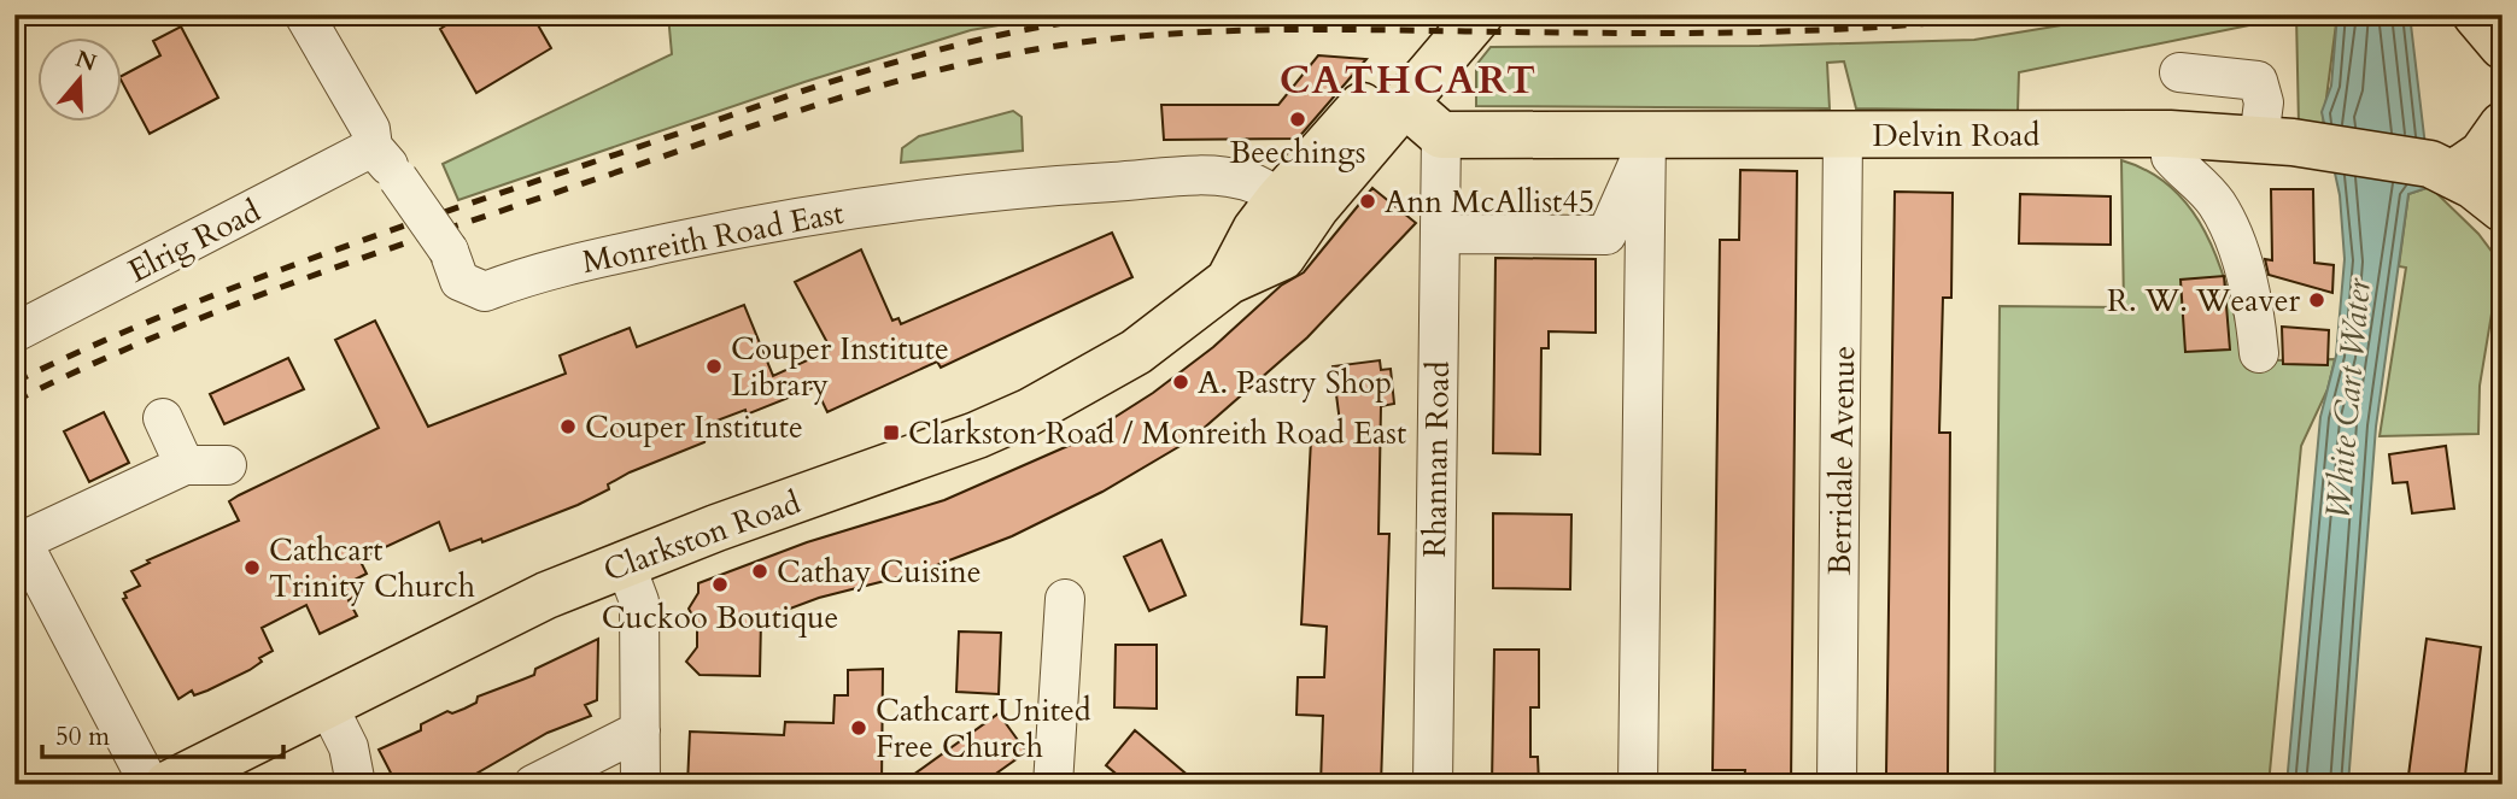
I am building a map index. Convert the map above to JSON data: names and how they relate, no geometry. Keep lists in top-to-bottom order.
{
  "streets": {
    "main road": ["Delvin Road", "Clarkston Road"],
    "street": [
      "Monreith Road East",
      "Elrig Road",
      "Rhannan Road",
      "Berridale Avenue"
    ]
  },
  "crossings": [
    ["Delvin Road", "Rhannan Road"],
    ["Delvin Road", "Berridale Avenue"],
    ["Monreith Road East", "Elrig Road"],
    ["Monreith Road East", "Clarkston Road"]
  ],
  "districts": ["CATHCART"],
  "water": ["White Cart Water"],
  "places": {
    "other": [
      "Beechings",
      "Ann McAllist45",
      "R. W. Weaver",
      "Couper Institute Library",
      "A. Pastry Shop",
      "Couper Institute",
      "Cathcart Trinity Church",
      "Cathay Cuisine",
      "Cuckoo Boutique",
      "Cathcart United Free Church"
    ],
    "transit": ["Clarkston Road / Monreith Road East"]
  },
  "scale_bar": "50 m",
  "north": "top"
}
